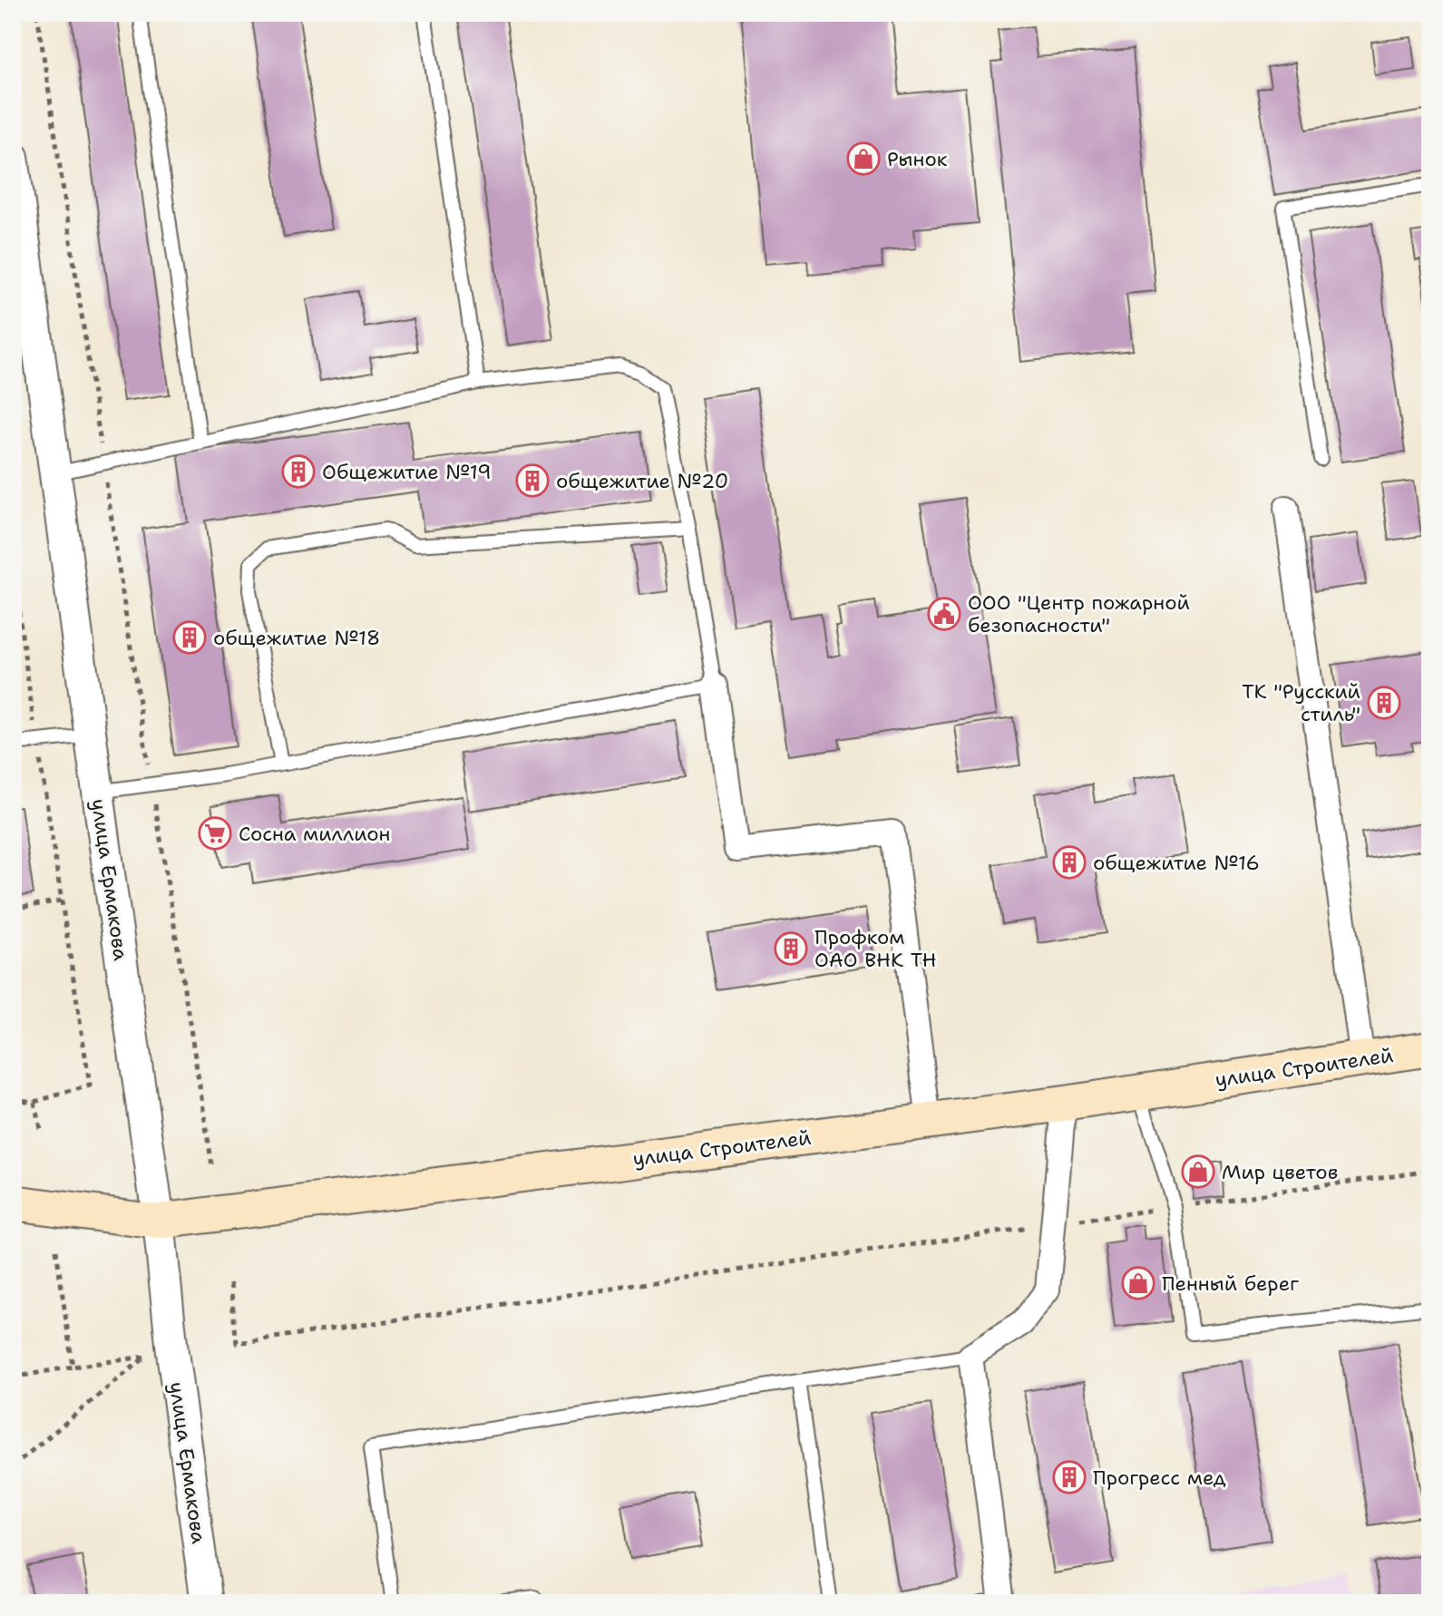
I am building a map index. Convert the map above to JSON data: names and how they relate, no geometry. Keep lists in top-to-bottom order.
{
  "streets": {
    "main road": ["улица Строителей"],
    "street": ["улица Ермакова"]
  },
  "crossings": [
    ["улица Ермакова", "улица Строителей"]
  ],
  "places": {
    "shop": ["Рынок", "Мир цветов", "Пенный берег"],
    "building": [
      "Общежитие №19",
      "общежитие №20",
      "общежитие №18",
      "ТК \"Русский стиль\"",
      "общежитие №16",
      "Профком ОАО ВНК ТН",
      "Прогресс мед"
    ],
    "public building": ["ООО \"Центр пожарной безопасности\""],
    "supermarket": ["Сосна миллион"]
  }
}
